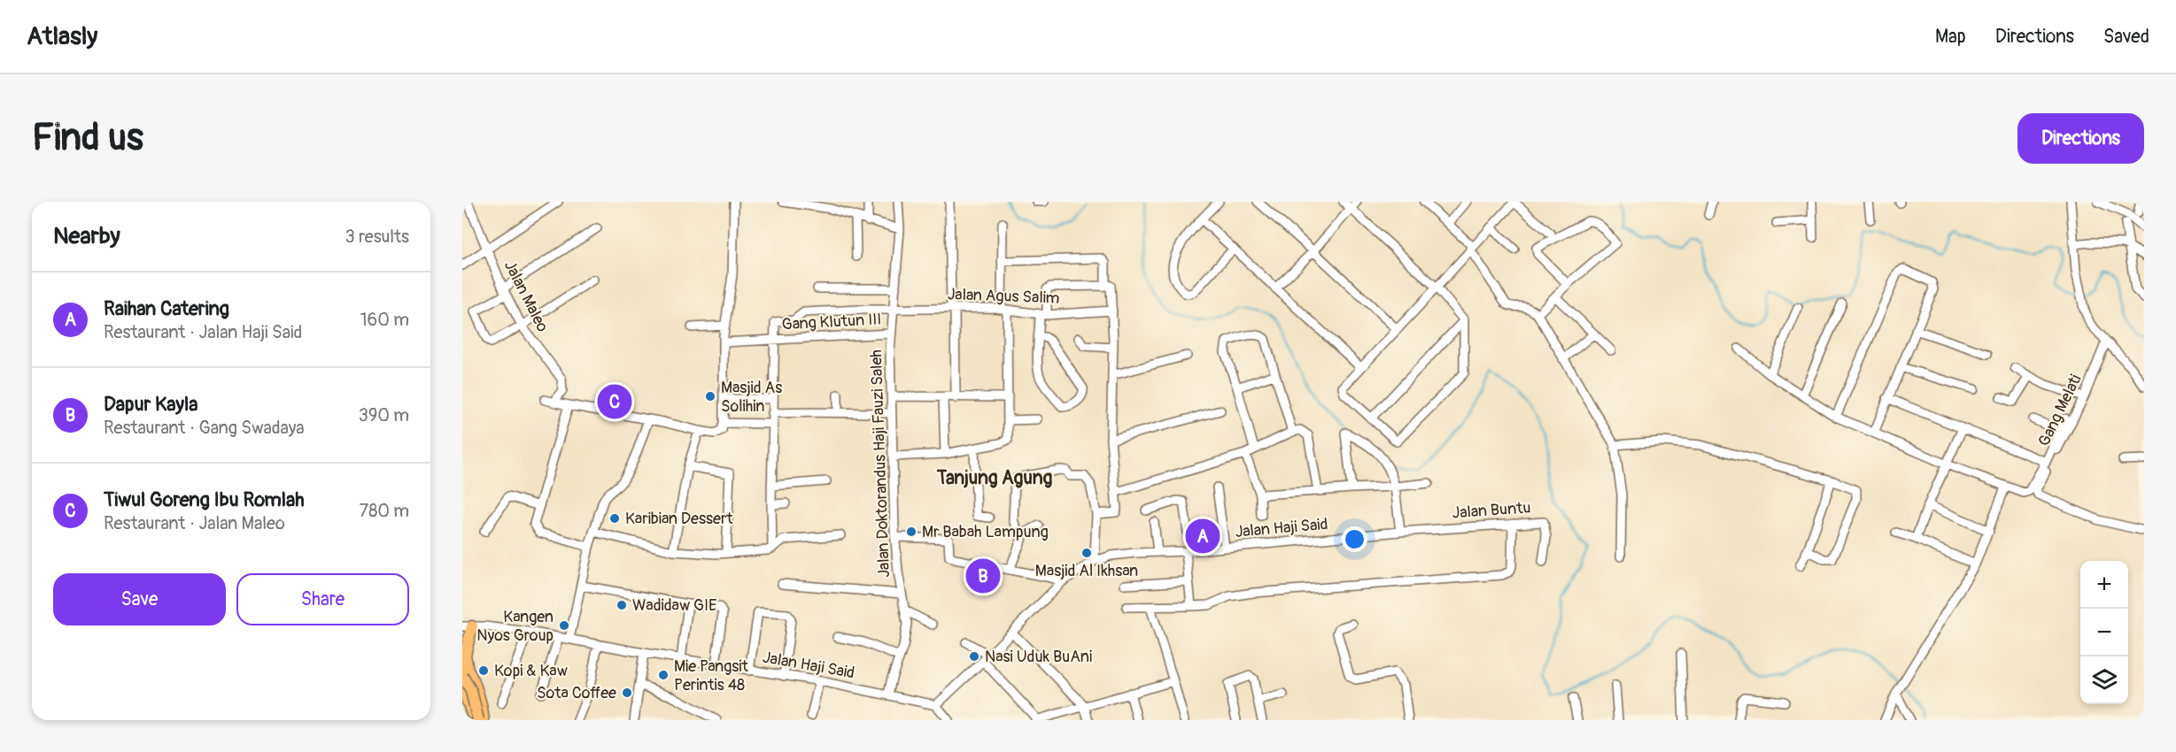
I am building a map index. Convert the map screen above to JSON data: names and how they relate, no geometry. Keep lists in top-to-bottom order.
{
  "streets": {
    "street": [
      "Jalan Maleo",
      "Jalan Agus Salim",
      "Gang Klutun III",
      "Gang Melati",
      "Jalan Doktorandus Haji Fauzi Saleh",
      "Jalan Buntu",
      "Jalan Haji Said"
    ]
  },
  "crossings": [
    ["Jalan Agus Salim", "Gang Klutun III"],
    ["Jalan Agus Salim", "Jalan Doktorandus Haji Fauzi Saleh"],
    ["Gang Klutun III", "Jalan Doktorandus Haji Fauzi Saleh"],
    ["Jalan Doktorandus Haji Fauzi Saleh", "Jalan Haji Said"],
    ["Jalan Buntu", "Jalan Haji Said"]
  ],
  "districts": ["Tanjung Agung"],
  "places": [
    "Masjid As Solihin",
    "Karibian Dessert",
    "Mr Babah Lampung",
    "Masjid Al Ikhsan",
    "Wadidaw GIE",
    "Kangen Nyos Group",
    "Nasi Uduk BuAni",
    "Kopi & Kaw",
    "Mie Pangsit Perintis 48",
    "Sota Coffee"
  ],
  "page": {
    "header": "Atlasly",
    "nav": ["Map", "Directions", "Saved"],
    "buttons": [
      "Directions",
      ["Save", "Share"]
    ],
    "title": "Find us",
    "heading": ["Nearby", "3 results"],
    "list": [
      {
        "mark": "A",
        "name": "Raihan Catering",
        "note": "Restaurant · Jalan Haji Said",
        "value": "160 m"
      },
      {
        "mark": "B",
        "name": "Dapur Kayla",
        "note": "Restaurant · Gang Swadaya",
        "value": "390 m"
      },
      {
        "mark": "C",
        "name": "Tiwul Goreng Ibu Romlah",
        "note": "Restaurant · Jalan Maleo",
        "value": "780 m"
      }
    ],
    "pins": ["C", "A", "B"],
    "map_buttons": ["+", "−"]
  }
}
